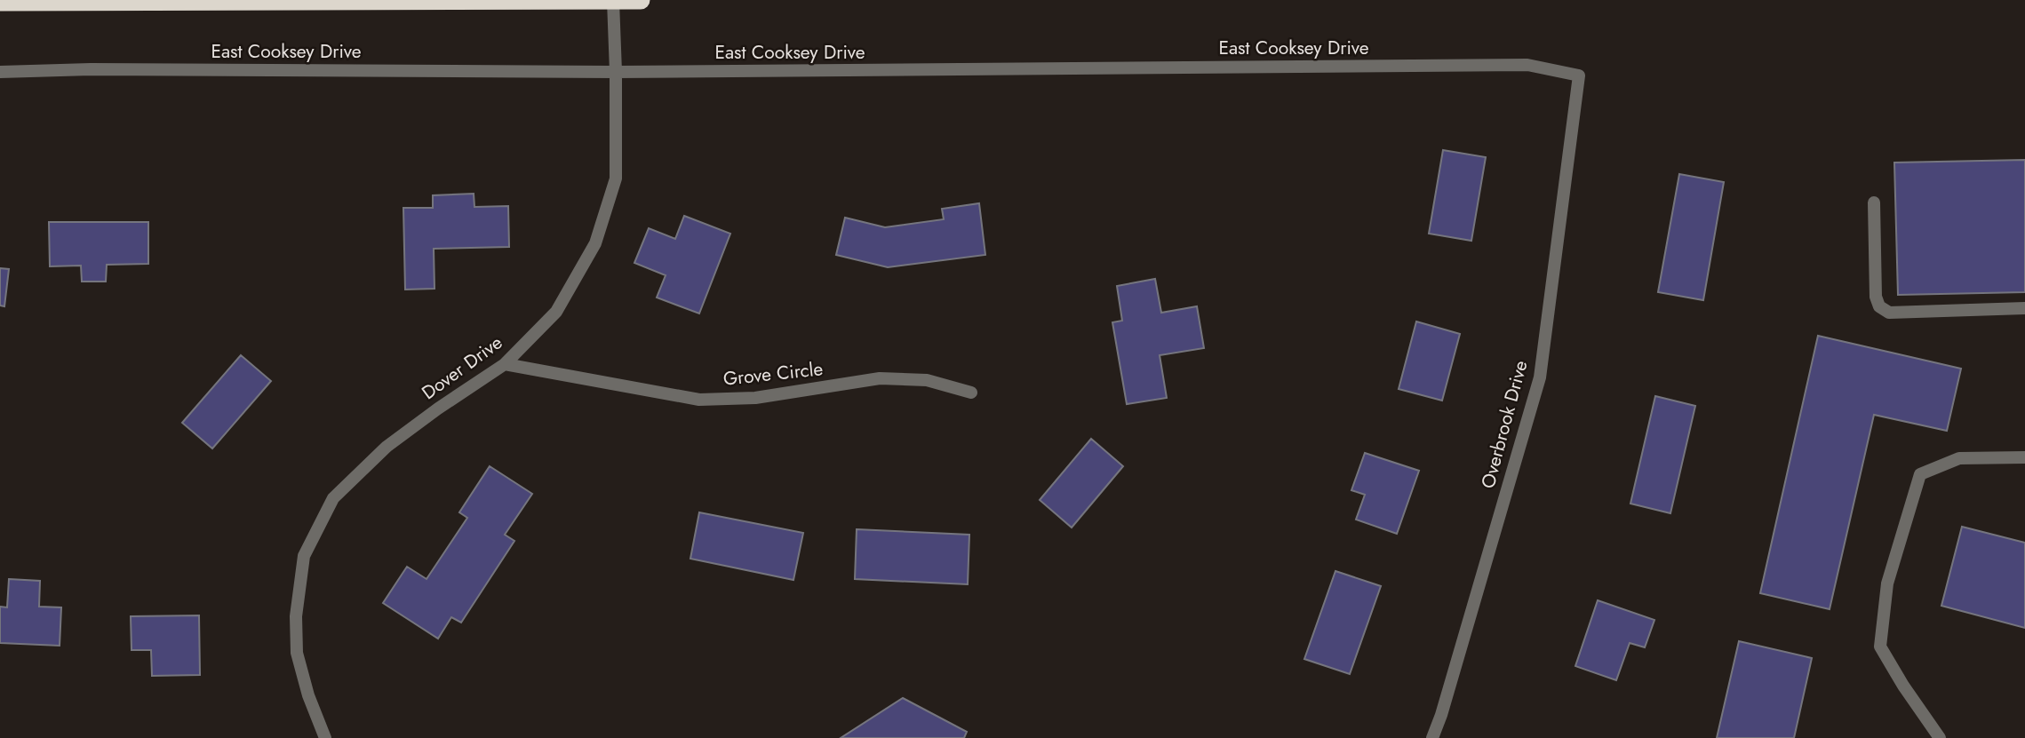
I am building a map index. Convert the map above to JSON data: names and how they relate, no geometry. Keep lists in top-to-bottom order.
{
  "streets": {
    "street": [
      "East Cooksey Drive",
      "Dover Drive",
      "Grove Circle",
      "Overbrook Drive"
    ]
  },
  "crossings": [
    ["East Cooksey Drive", "Dover Drive"],
    ["East Cooksey Drive", "Overbrook Drive"],
    ["Dover Drive", "Grove Circle"]
  ]
}
